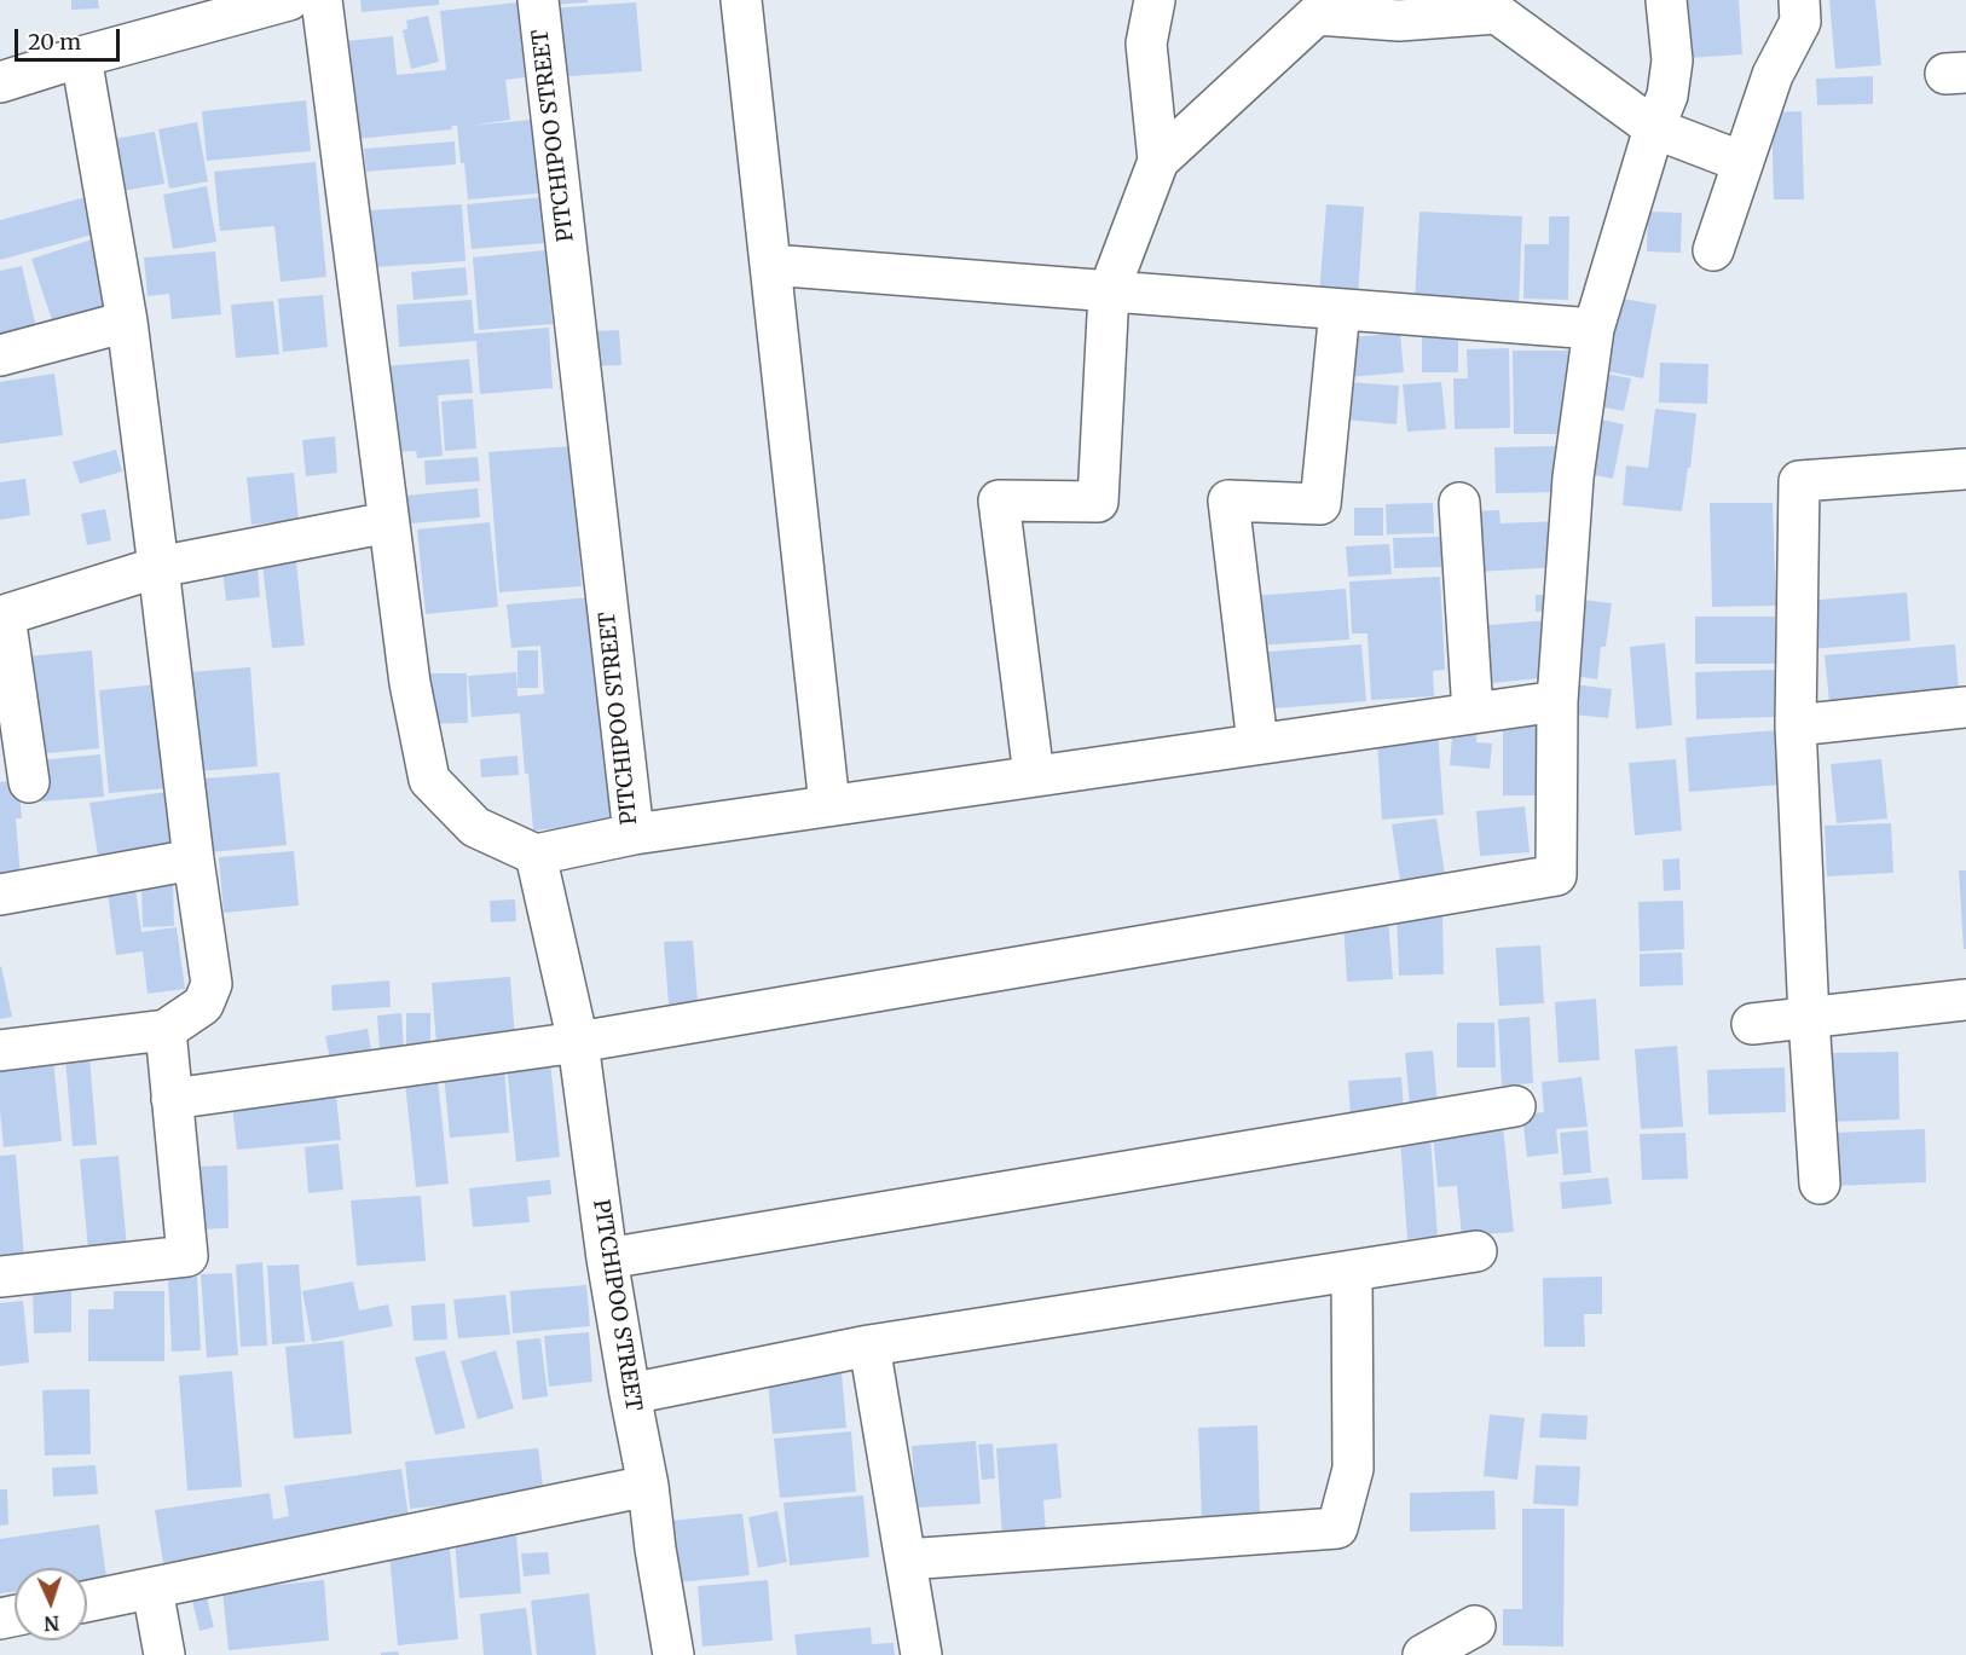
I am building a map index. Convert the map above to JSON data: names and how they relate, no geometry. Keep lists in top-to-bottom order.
{
  "streets": {
    "street": ["PITCHIPOO STREET"]
  },
  "scale_bar": "20 m",
  "north": "bottom"
}
